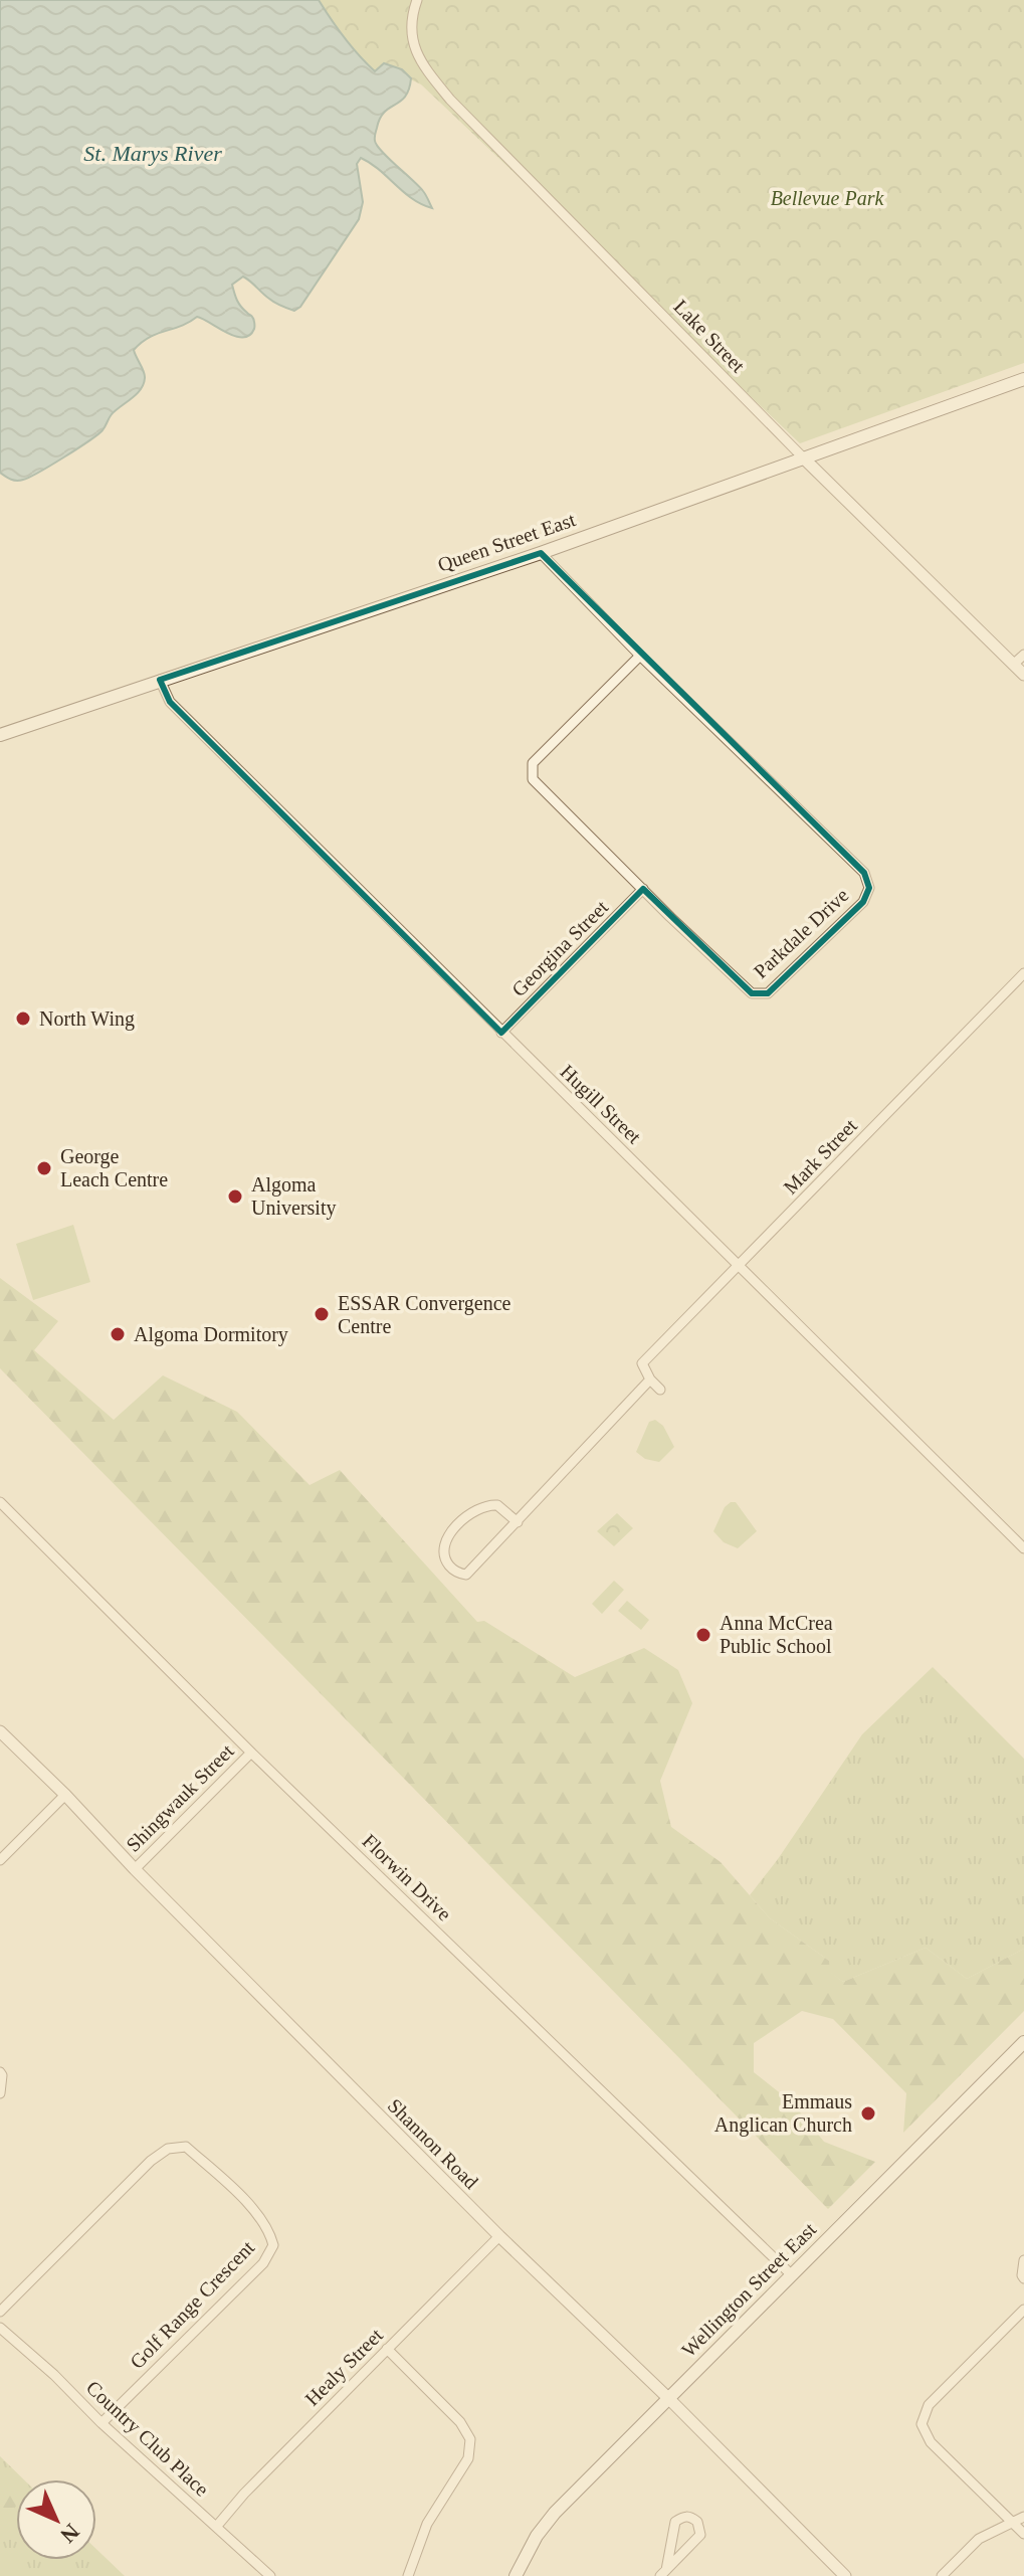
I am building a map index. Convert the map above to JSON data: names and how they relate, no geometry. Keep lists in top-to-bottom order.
{
  "streets": {
    "main road": ["Queen Street East", "Wellington Street East"],
    "street": [
      "Lake Street",
      "Parkdale Drive",
      "Georgina Street",
      "Hugill Street",
      "Mark Street",
      "Shingwauk Street",
      "Florwin Drive",
      "Shannon Road",
      "Golf Range Crescent",
      "Healy Street",
      "Country Club Place"
    ]
  },
  "crossings": [
    ["Lake Street", "Queen Street East"],
    ["Queen Street East", "Parkdale Drive"],
    ["Queen Street East", "Hugill Street"],
    ["Parkdale Drive", "Georgina Street"],
    ["Georgina Street", "Hugill Street"],
    ["Hugill Street", "Mark Street"],
    ["Shingwauk Street", "Florwin Drive"],
    ["Shingwauk Street", "Shannon Road"],
    ["Florwin Drive", "Wellington Street East"],
    ["Shannon Road", "Wellington Street East"],
    ["Shannon Road", "Healy Street"],
    ["Golf Range Crescent", "Country Club Place"],
    ["Healy Street", "Country Club Place"]
  ],
  "water": ["St. Marys River"],
  "parks": ["Bellevue Park"],
  "places": [
    "North Wing",
    "George Leach Centre",
    "Algoma University",
    "ESSAR Convergence Centre",
    "Algoma Dormitory",
    "Anna McCrea Public School",
    "Emmaus Anglican Church"
  ],
  "north": "bottom right"
}
